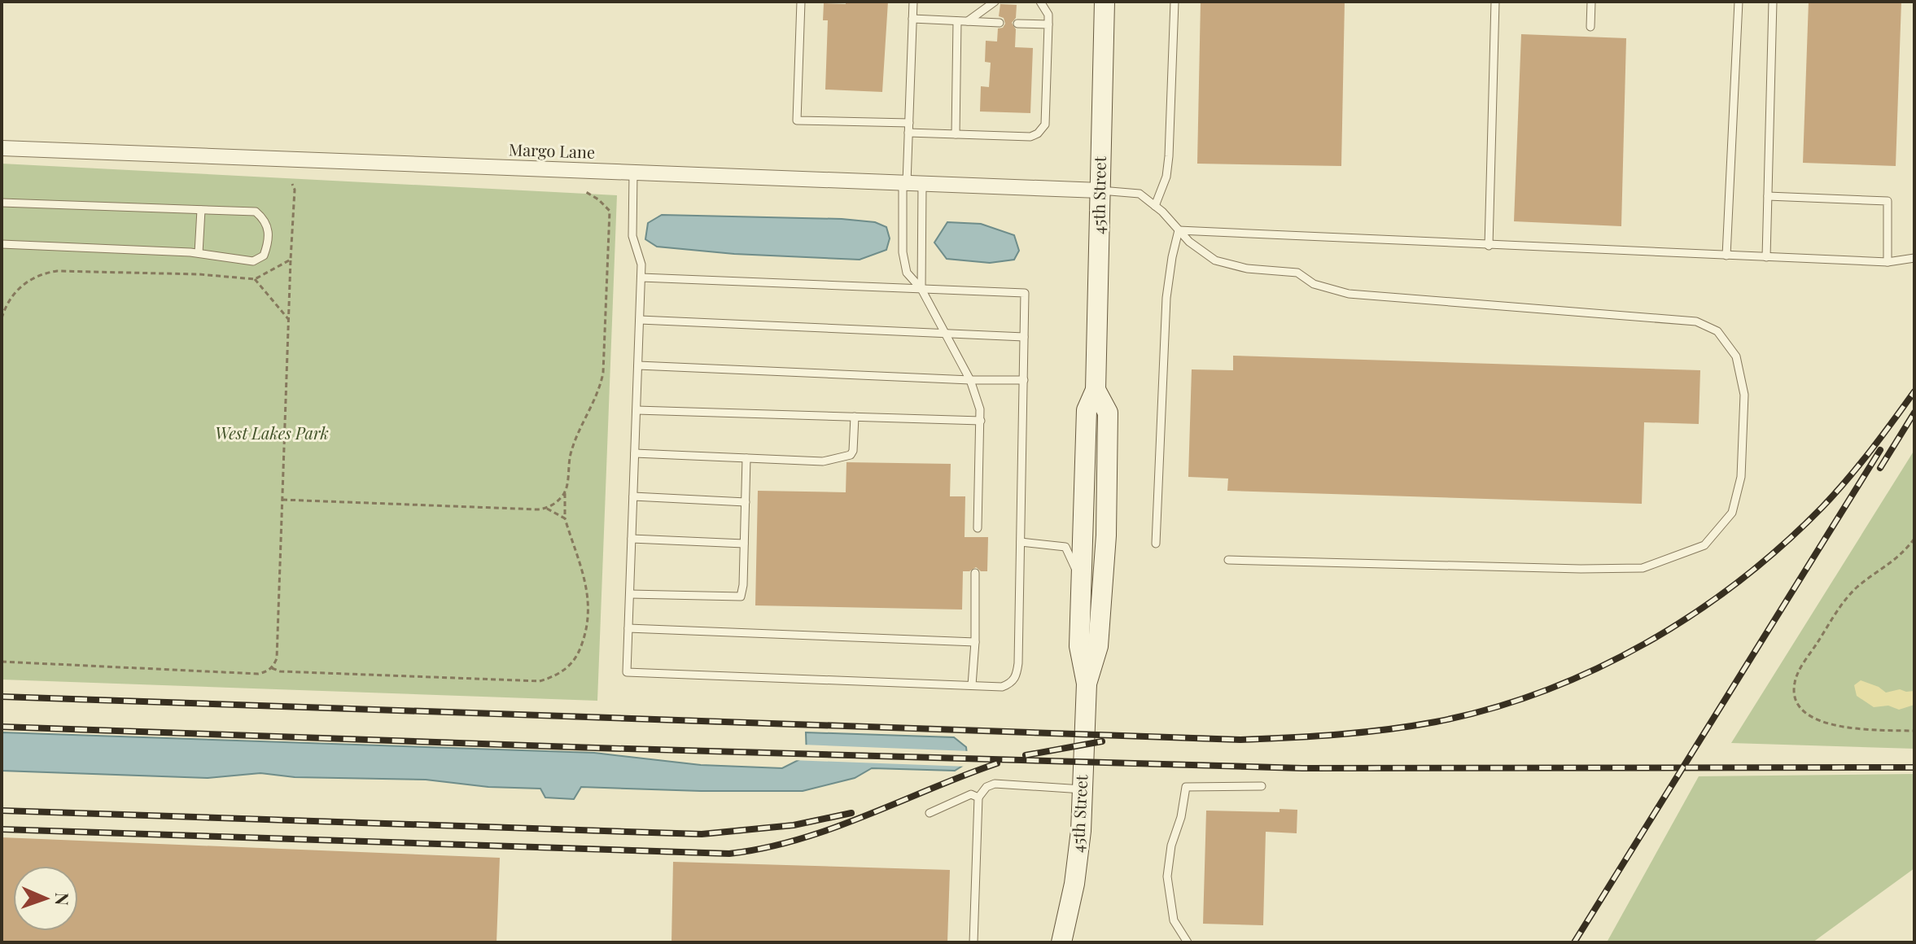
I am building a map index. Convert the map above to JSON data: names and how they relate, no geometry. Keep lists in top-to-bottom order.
{
  "streets": {
    "main road": ["45th Street"],
    "street": ["Margo Lane"]
  },
  "crossings": [
    ["Margo Lane", "45th Street"]
  ],
  "parks": ["West Lakes Park"],
  "north": "right"
}
